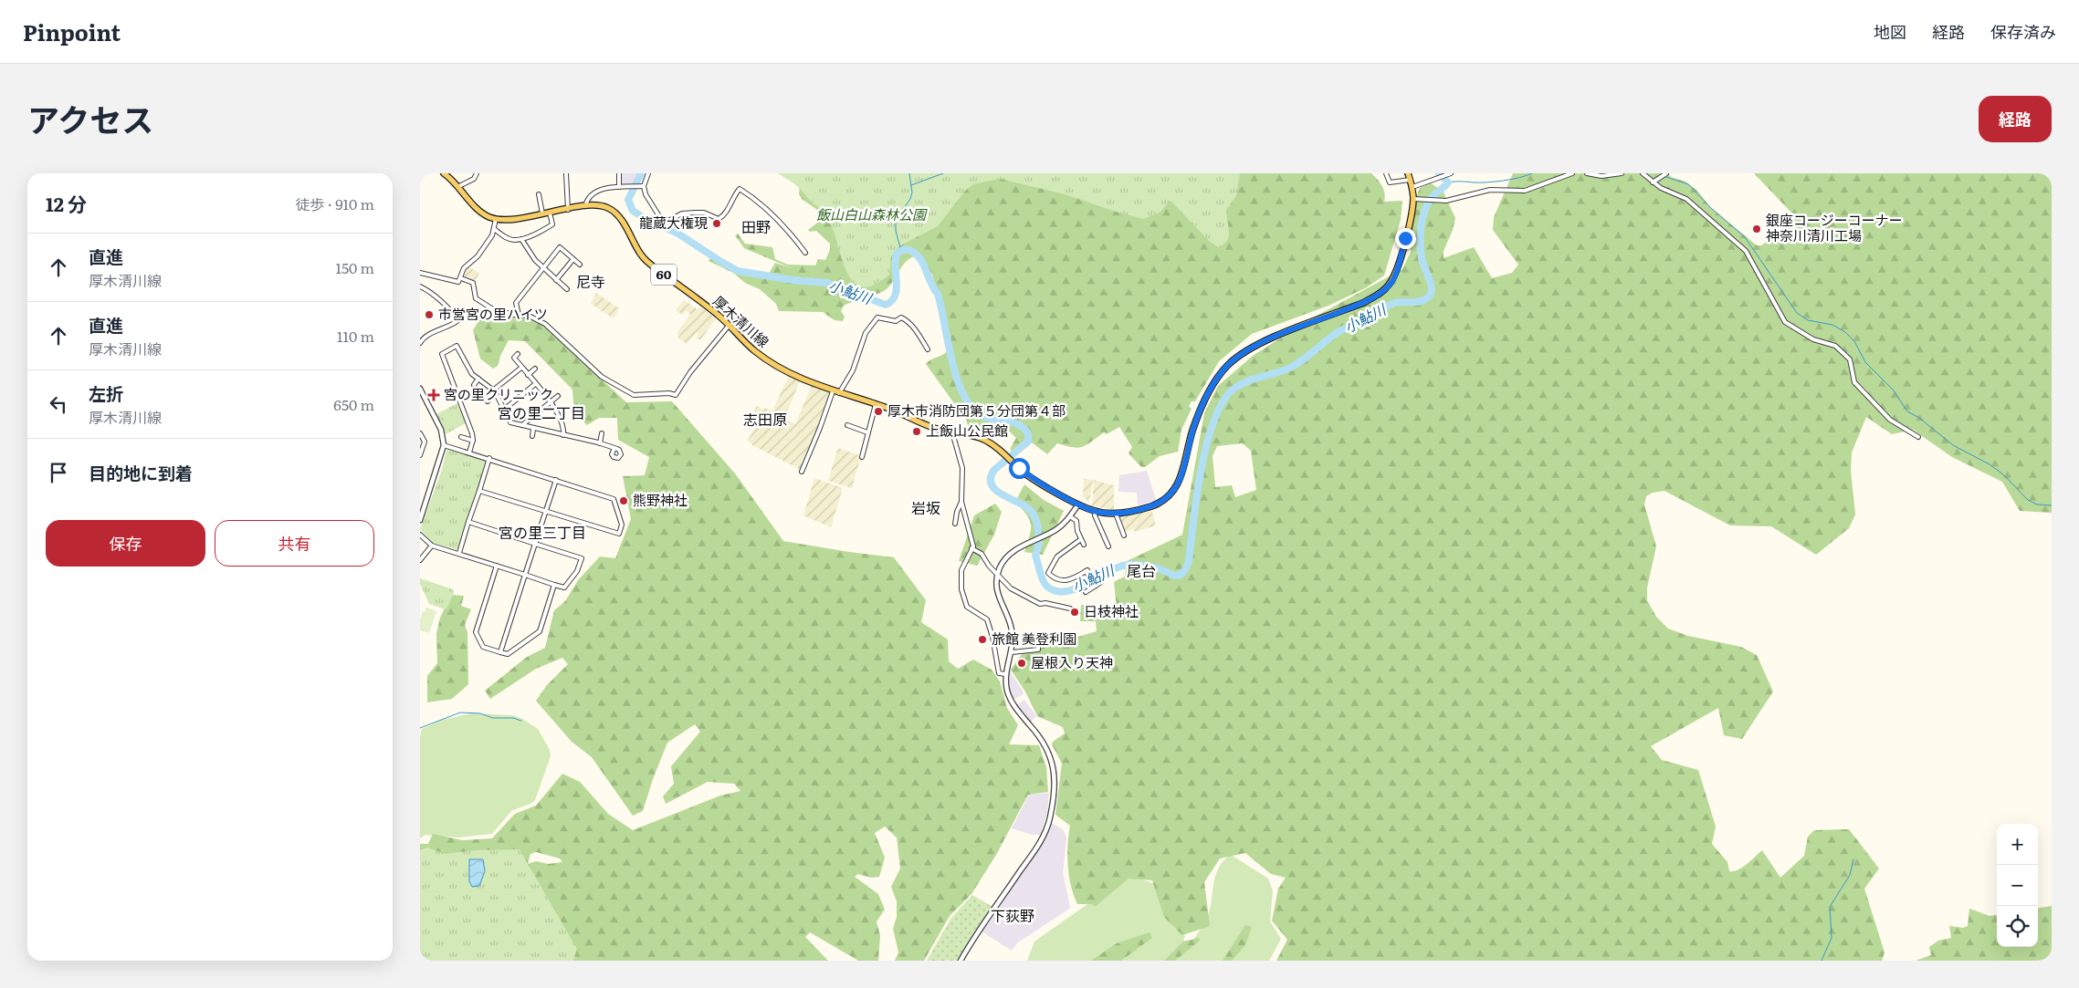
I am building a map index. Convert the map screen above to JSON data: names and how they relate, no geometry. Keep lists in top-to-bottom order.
{
  "streets": {
    "main road": ["60", "厚木清川線"]
  },
  "crossings": [
    ["60", "厚木清川線"]
  ],
  "districts": [
    "田野",
    "尼寺",
    "宮の里二丁目",
    "志田原",
    "岩坂",
    "宮の里三丁目",
    "尾台",
    "下荻野"
  ],
  "water": ["小鮎川"],
  "parks": ["飯山白山森林公園"],
  "places": {
    "other": [
      "龍蔵大権現",
      "銀座コージーコーナー 神奈川清川工場",
      "市営宮の里ハイツ",
      "厚木市消防団第５分団第４部",
      "上飯山公民館",
      "熊野神社",
      "日枝神社",
      "旅館 美登利園",
      "屋根入り天神"
    ],
    "health": ["宮の里クリニック"]
  },
  "page": {
    "header": "Pinpoint",
    "nav": ["地図", "経路", "保存済み"],
    "title": "アクセス",
    "buttons": [
      "経路",
      ["保存", "共有"]
    ],
    "heading": ["12 分", "徒歩 · 910 m"],
    "list": [
      ["直進", "厚木清川線", "150 m"],
      ["直進", "厚木清川線", "110 m"],
      ["左折", "厚木清川線", "650 m"],
      "目的地に到着"
    ],
    "map_buttons": ["+", "−"]
  }
}
